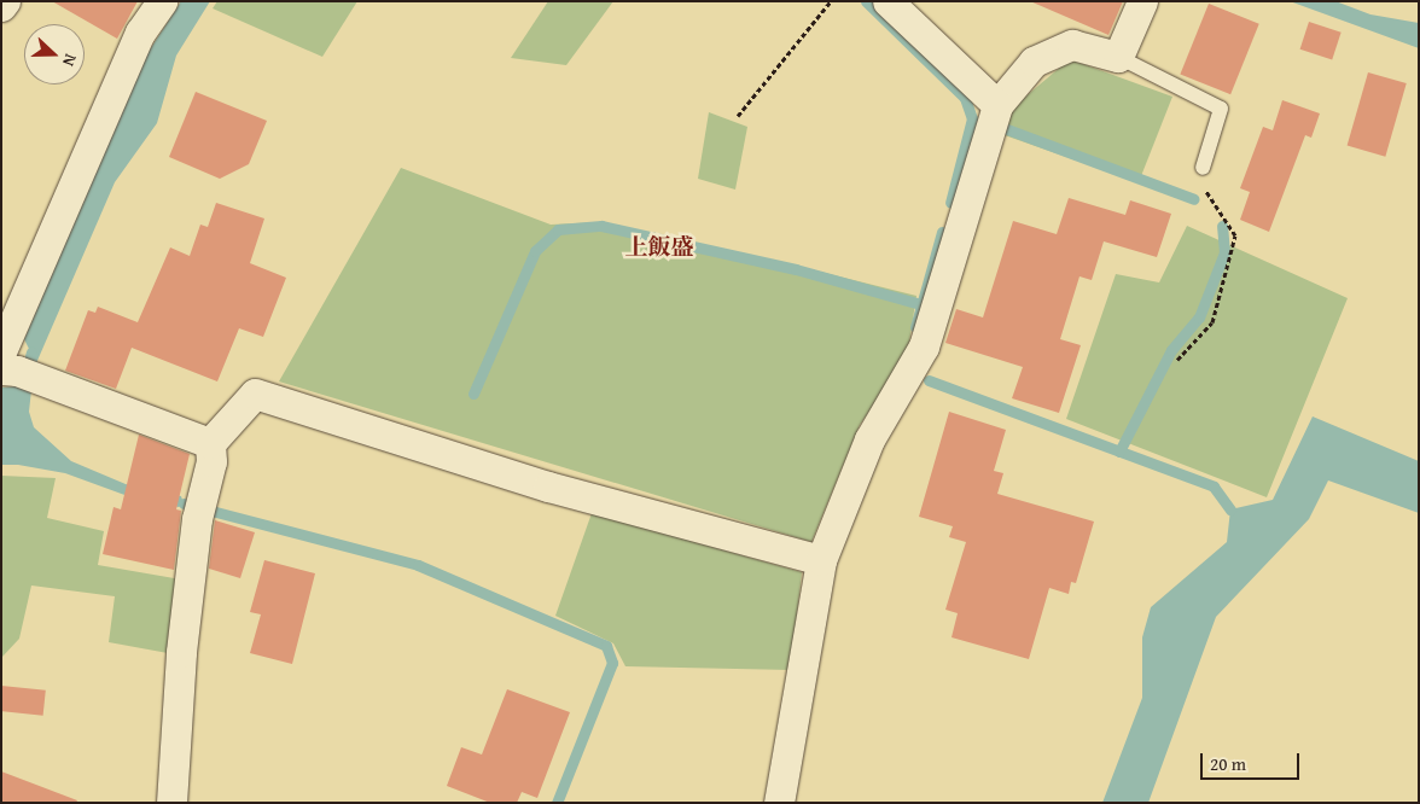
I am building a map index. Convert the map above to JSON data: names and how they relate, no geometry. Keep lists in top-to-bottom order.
{
  "districts": ["上飯盛"],
  "scale_bar": "20 m",
  "north": "right"
}
